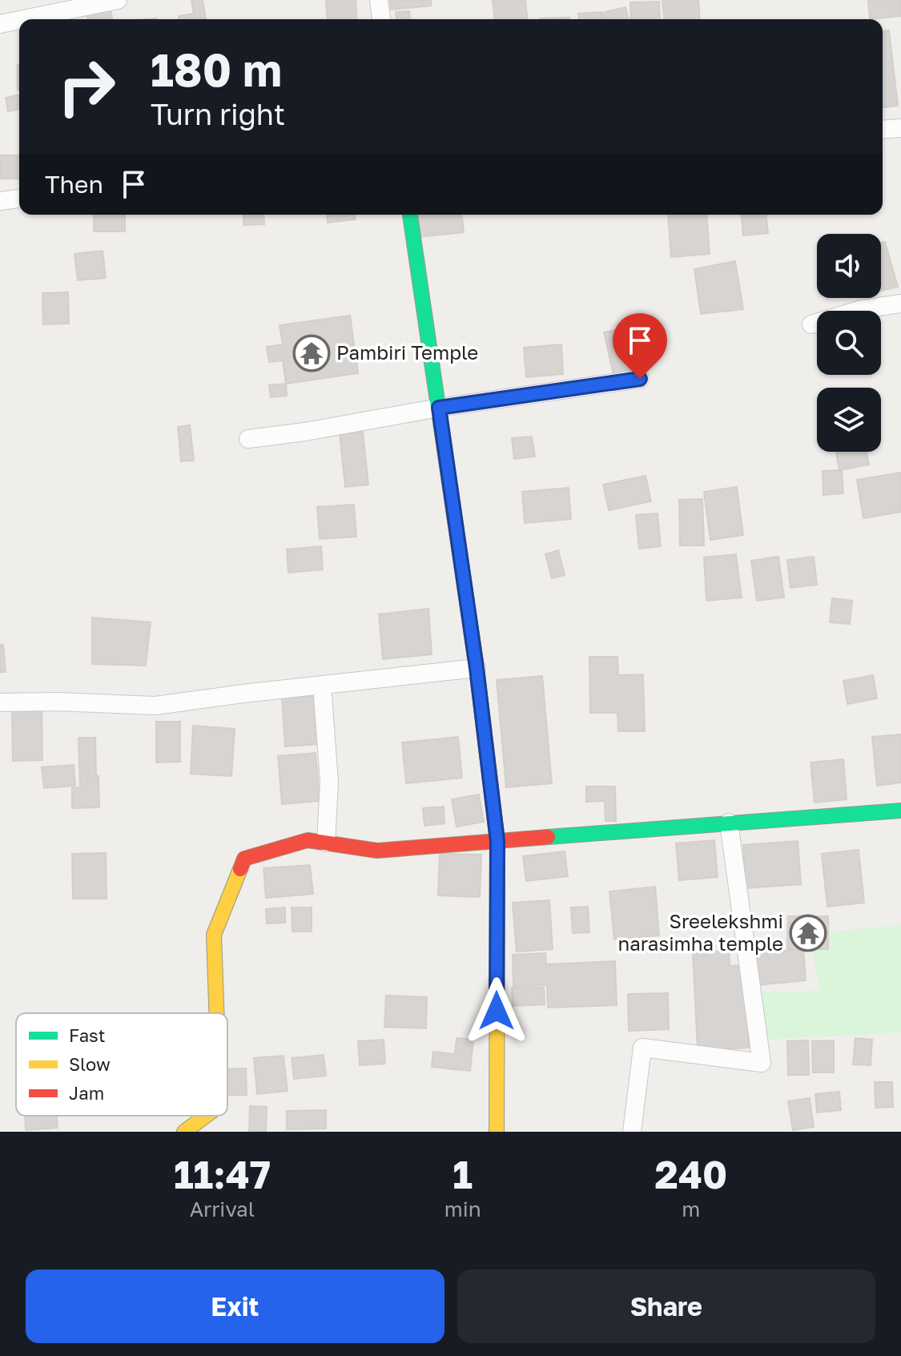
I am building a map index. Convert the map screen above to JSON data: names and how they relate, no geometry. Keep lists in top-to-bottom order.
{
  "places": {
    "temple": ["Pambiri Temple", "Sreelekshmi narasimha temple"]
  },
  "legend": ["Fast", "Slow", "Jam"],
  "page": {
    "turn": ["180 m", "Turn right"],
    "then": "Then",
    "eta": [
      "11:47",
      "Arrival",
      "1",
      "min",
      "240",
      "m"
    ],
    "buttons": ["Exit", "Share"]
  }
}
